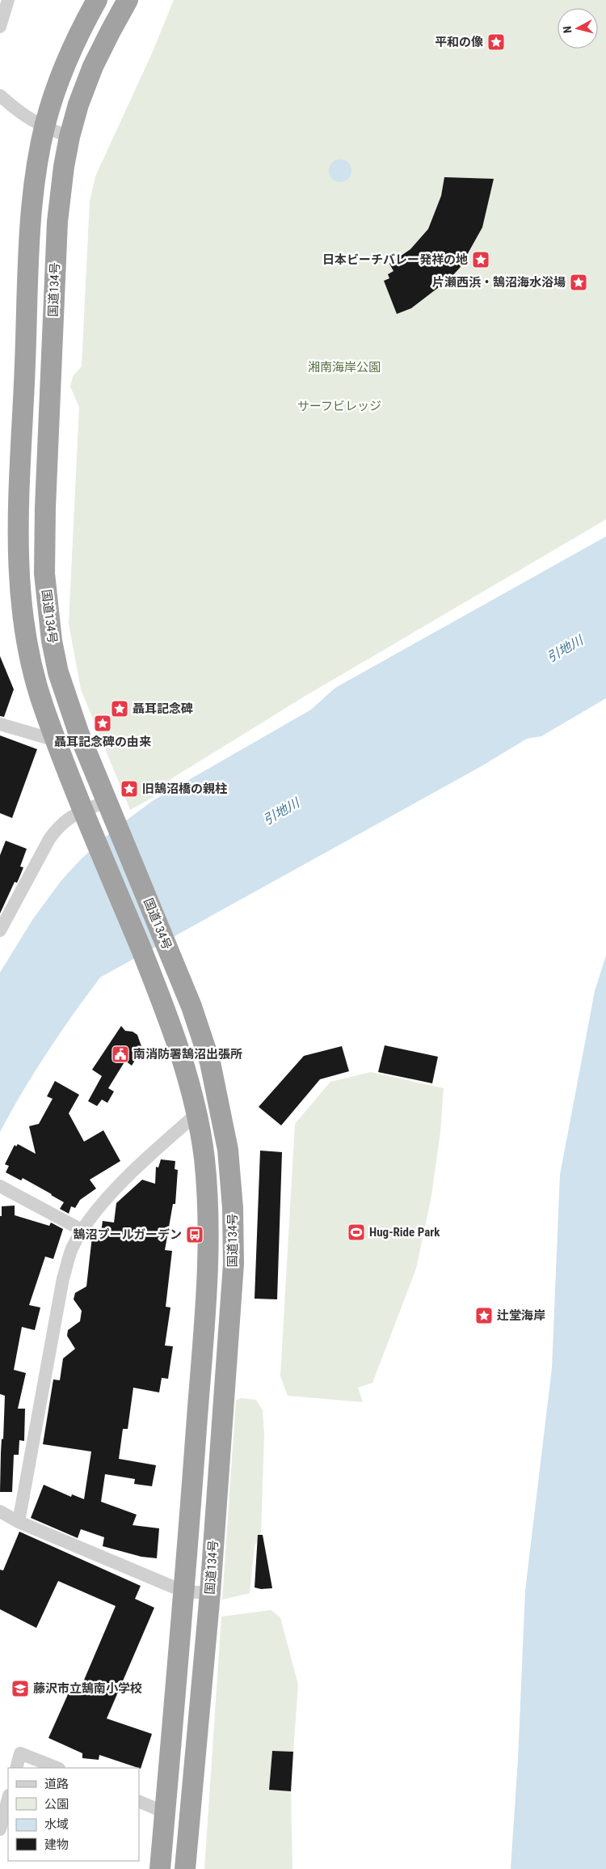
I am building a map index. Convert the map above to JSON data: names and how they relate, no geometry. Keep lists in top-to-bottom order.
{
  "streets": {
    "highway": ["国道134号"]
  },
  "water": ["引地川"],
  "parks": ["湘南海岸公園", "サーフビレッジ"],
  "places": {
    "place": [
      "平和の像",
      "日本ビーチバレー発祥の地",
      "片瀬西浜・鵠沼海水浴場",
      "聶耳記念碑",
      "聶耳記念碑の由来",
      "旧鵠沼橋の親柱",
      "辻堂海岸"
    ],
    "public building": ["南消防署鵠沼出張所"],
    "sports": ["Hug-Ride Park"],
    "bus stop": ["鵠沼プールガーデン"],
    "school or university": ["藤沢市立鵠南小学校"]
  },
  "legend": [
    "道路",
    "公園",
    "水域",
    "建物"
  ],
  "north": "left"
}
